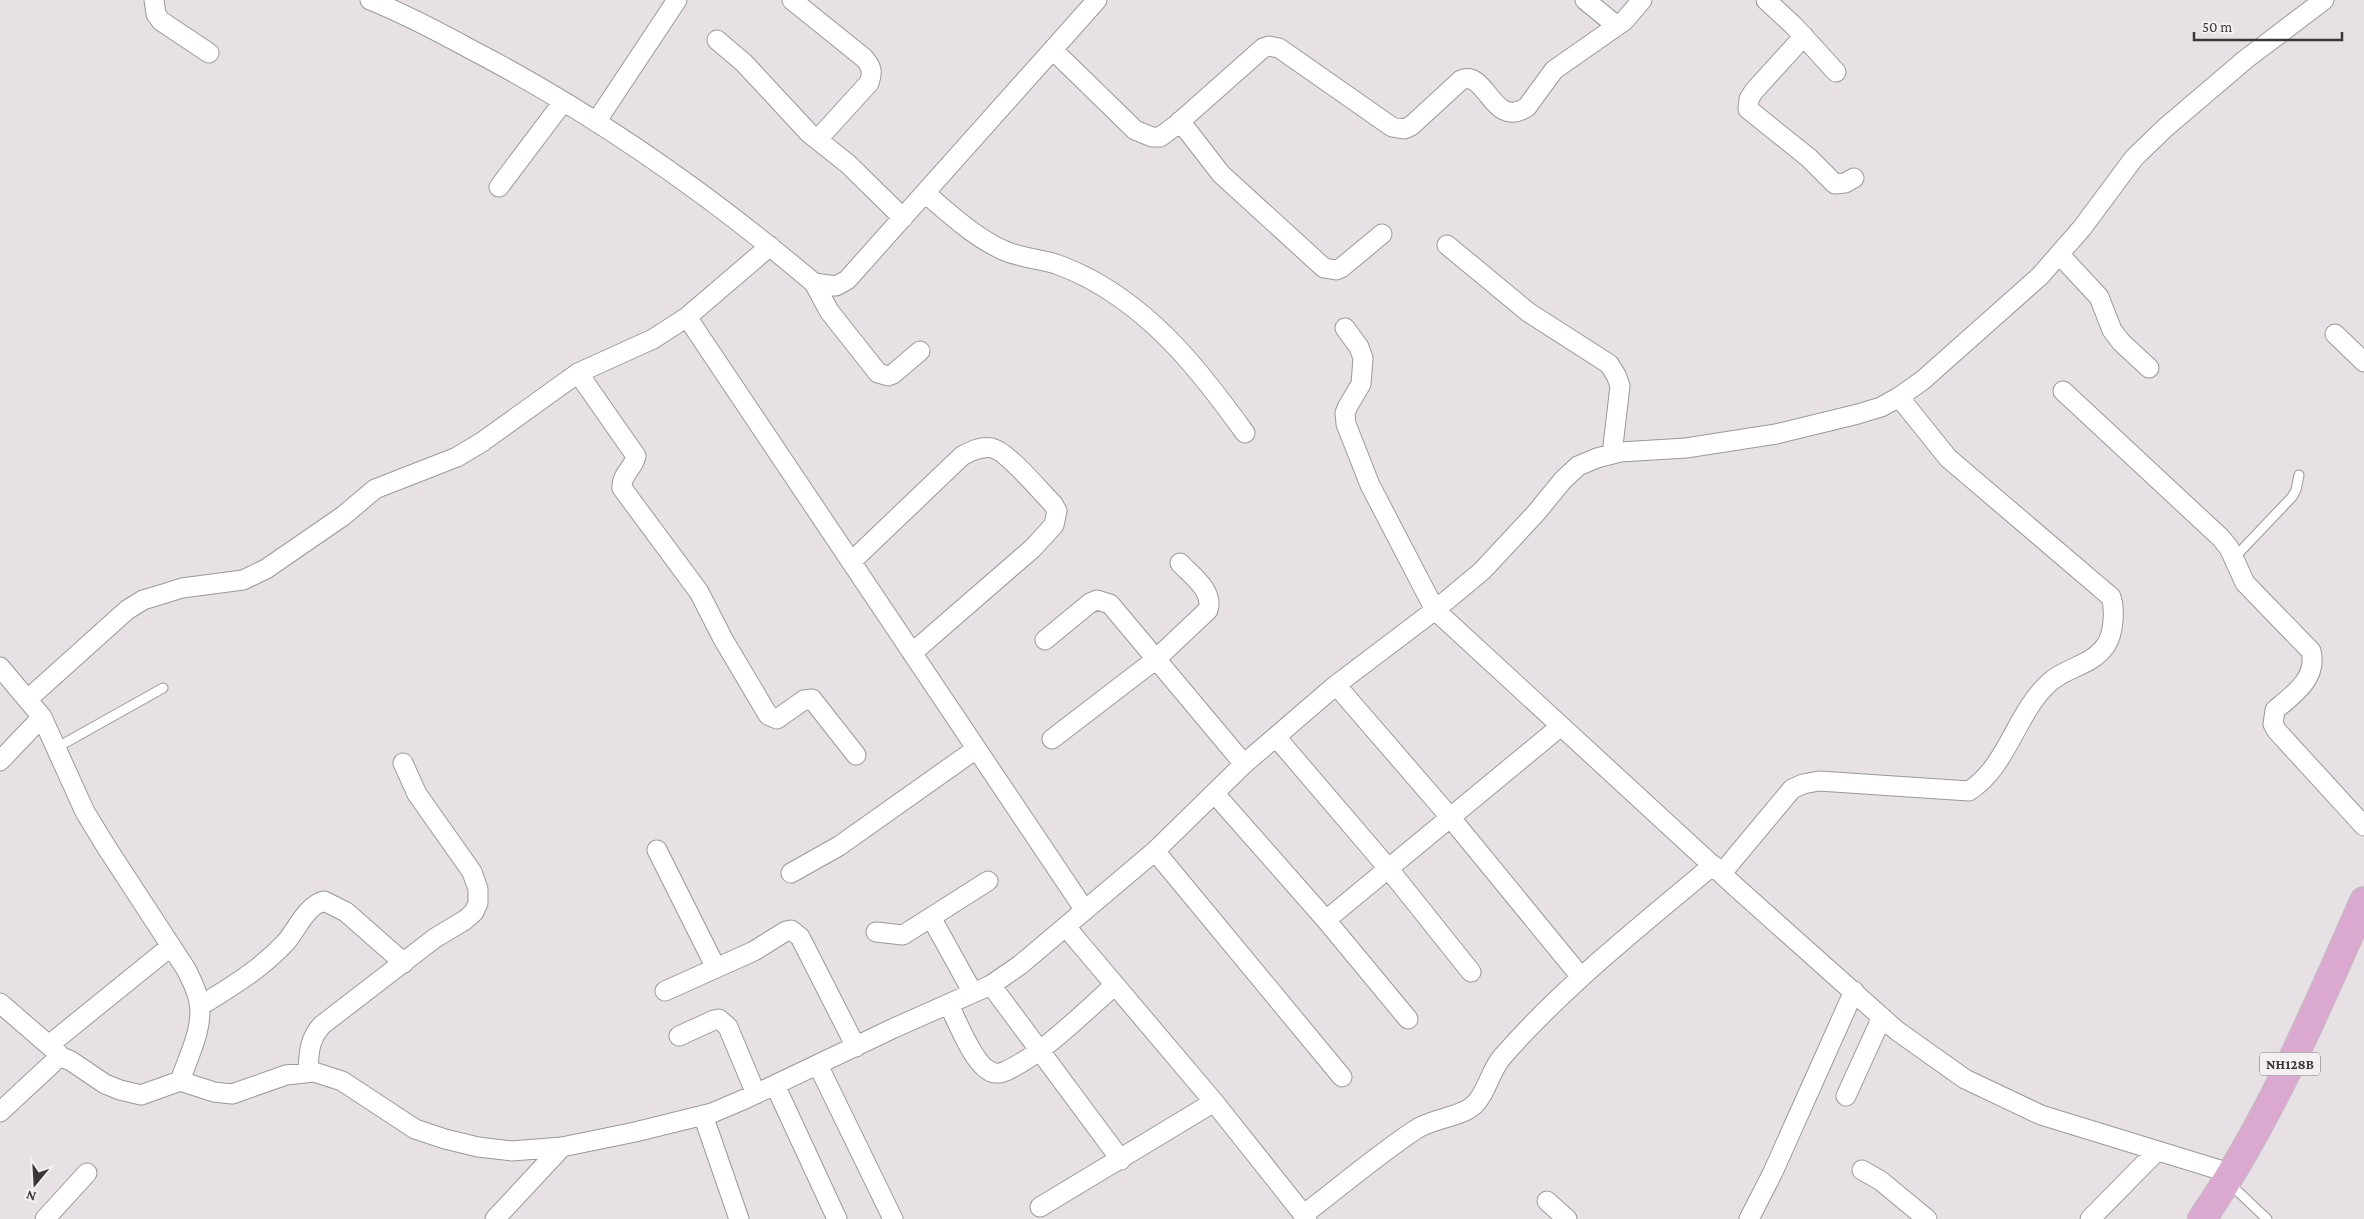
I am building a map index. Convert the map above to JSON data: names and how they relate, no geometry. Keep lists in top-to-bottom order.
{
  "streets": {
    "highway": ["NH128B"]
  },
  "scale_bar": "50 m",
  "north": "bottom"
}
